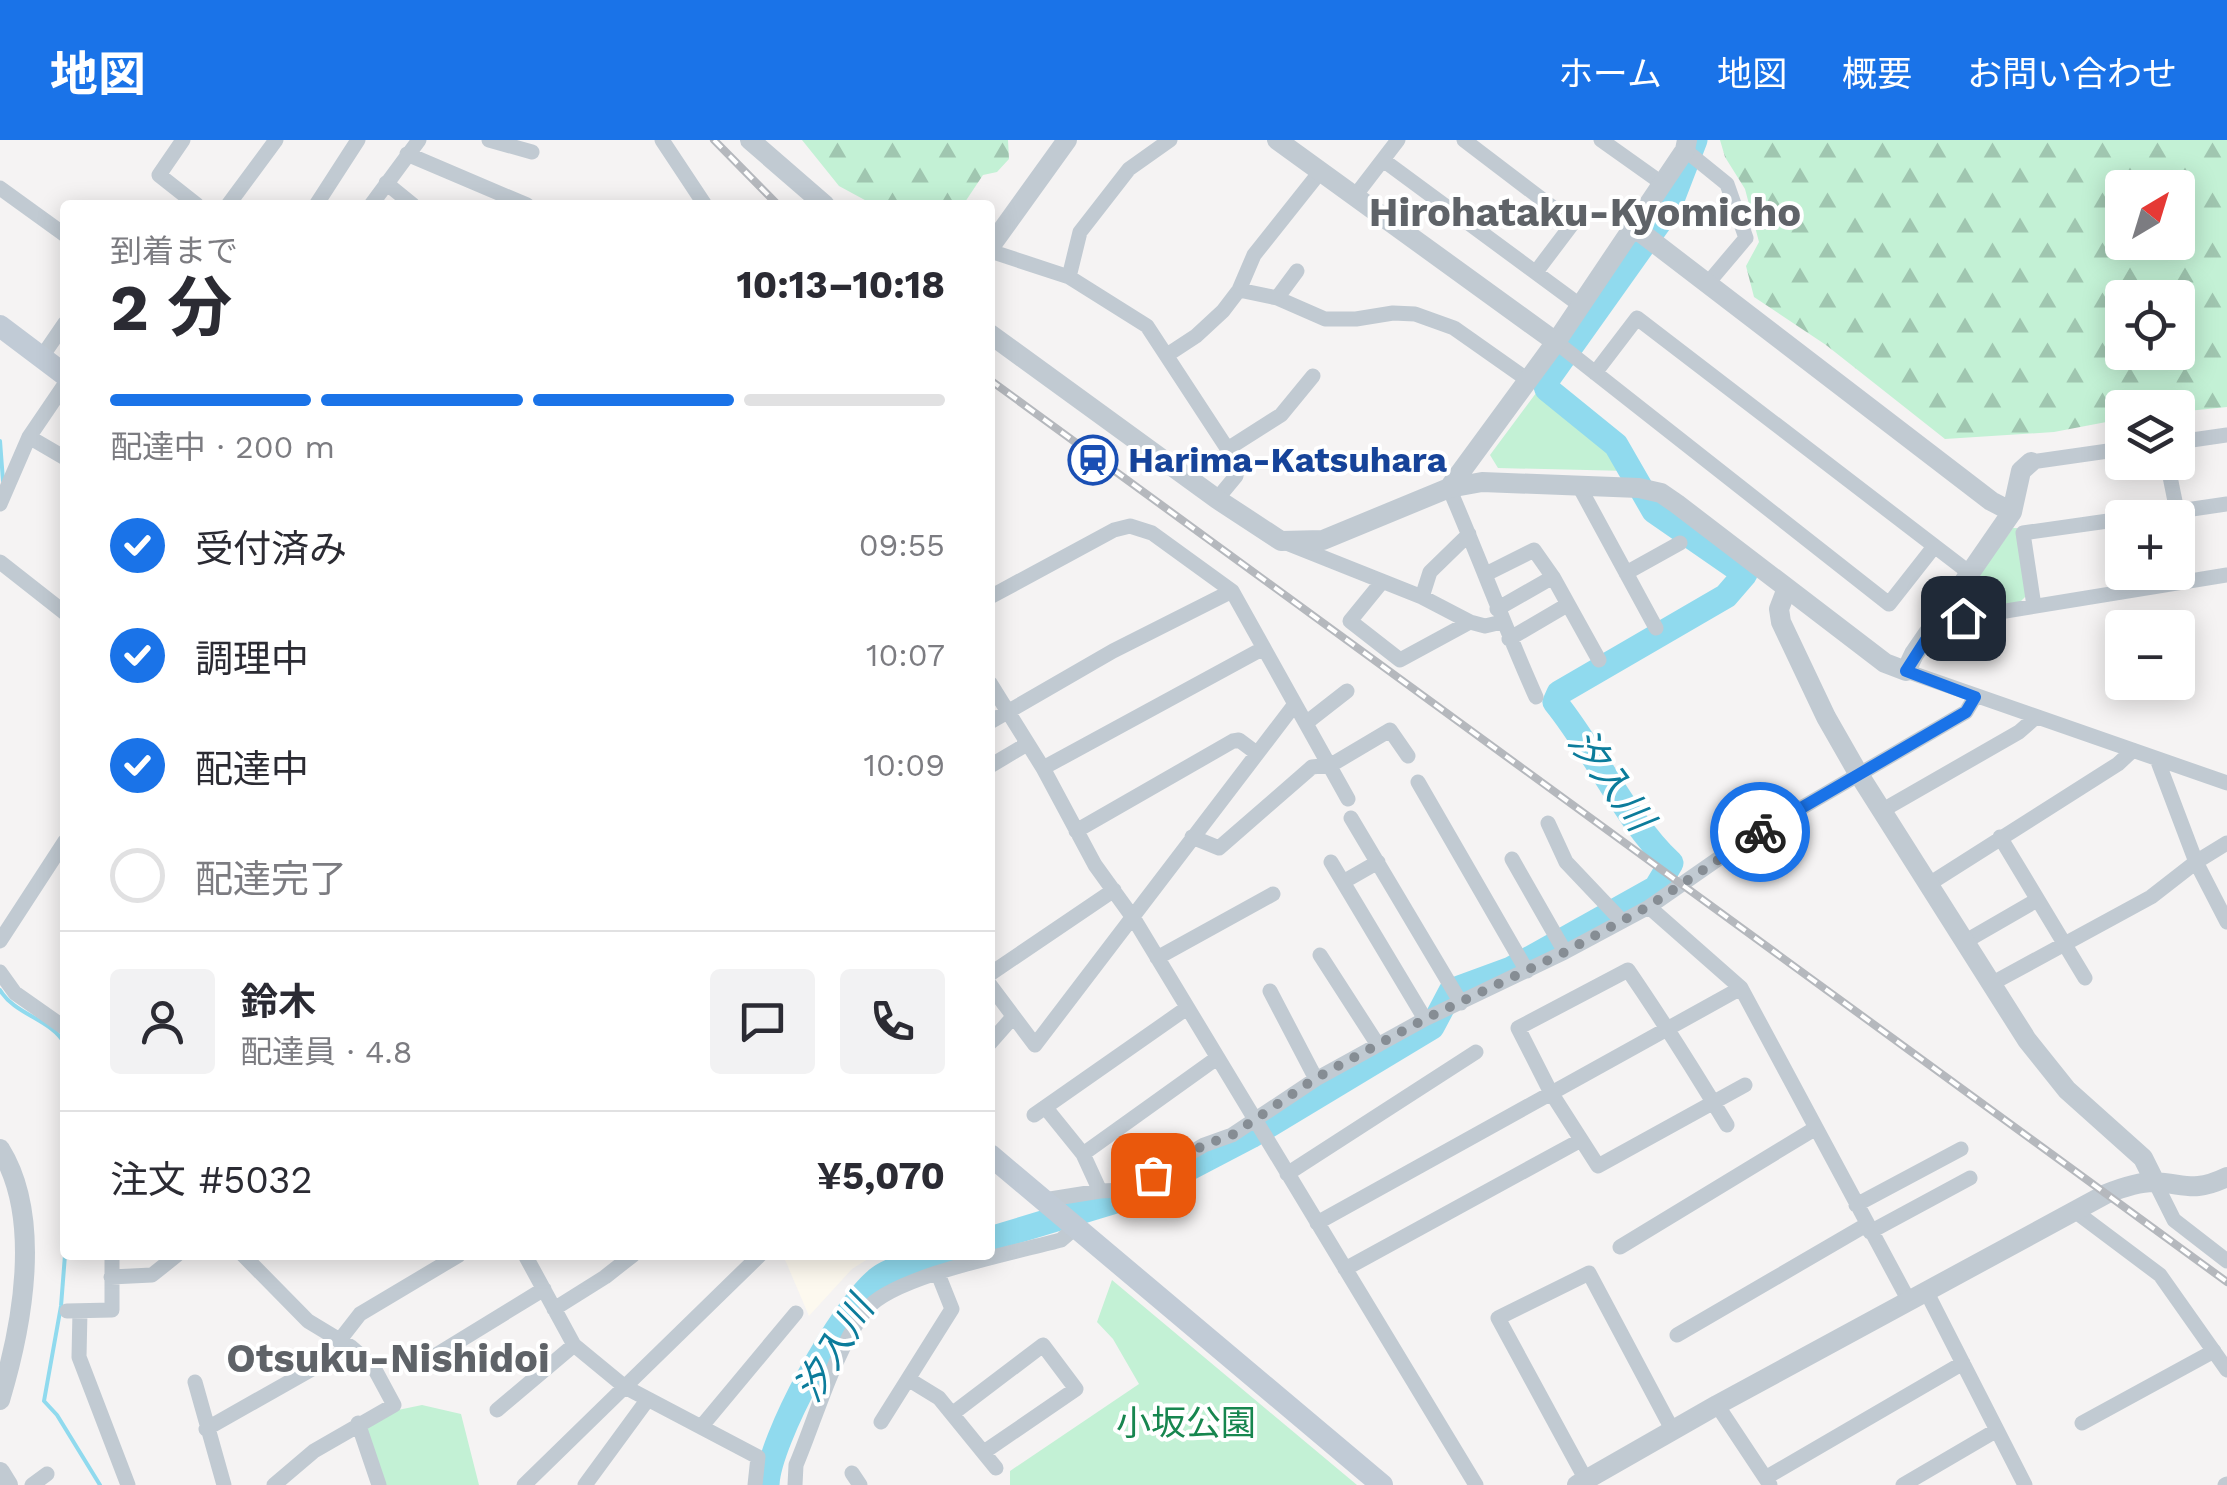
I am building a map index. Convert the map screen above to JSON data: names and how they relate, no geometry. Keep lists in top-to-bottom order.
{
  "districts": ["Hirohataku-Kyomicho", "Otsuku-Nishidoi"],
  "water": ["汐入川"],
  "parks": ["小坂公園"],
  "places": {
    "station": ["Harima-Katsuhara"]
  },
  "north": "top right",
  "page": {
    "header": "地図",
    "nav": [
      "ホーム",
      "地図",
      "概要",
      "お問い合わせ"
    ],
    "map_buttons": ["+", "−"],
    "heading": ["2 分", "到着まで", "10:13–10:18"],
    "panel": [
      "鈴木",
      "配達員 · 4.8",
      "注文 #5032",
      "¥5,070"
    ],
    "bar": "配達中 · 200 m",
    "list": [
      ["受付済み", "09:55"],
      ["調理中", "10:07"],
      ["配達中", "10:09"],
      "配達完了"
    ]
  }
}
